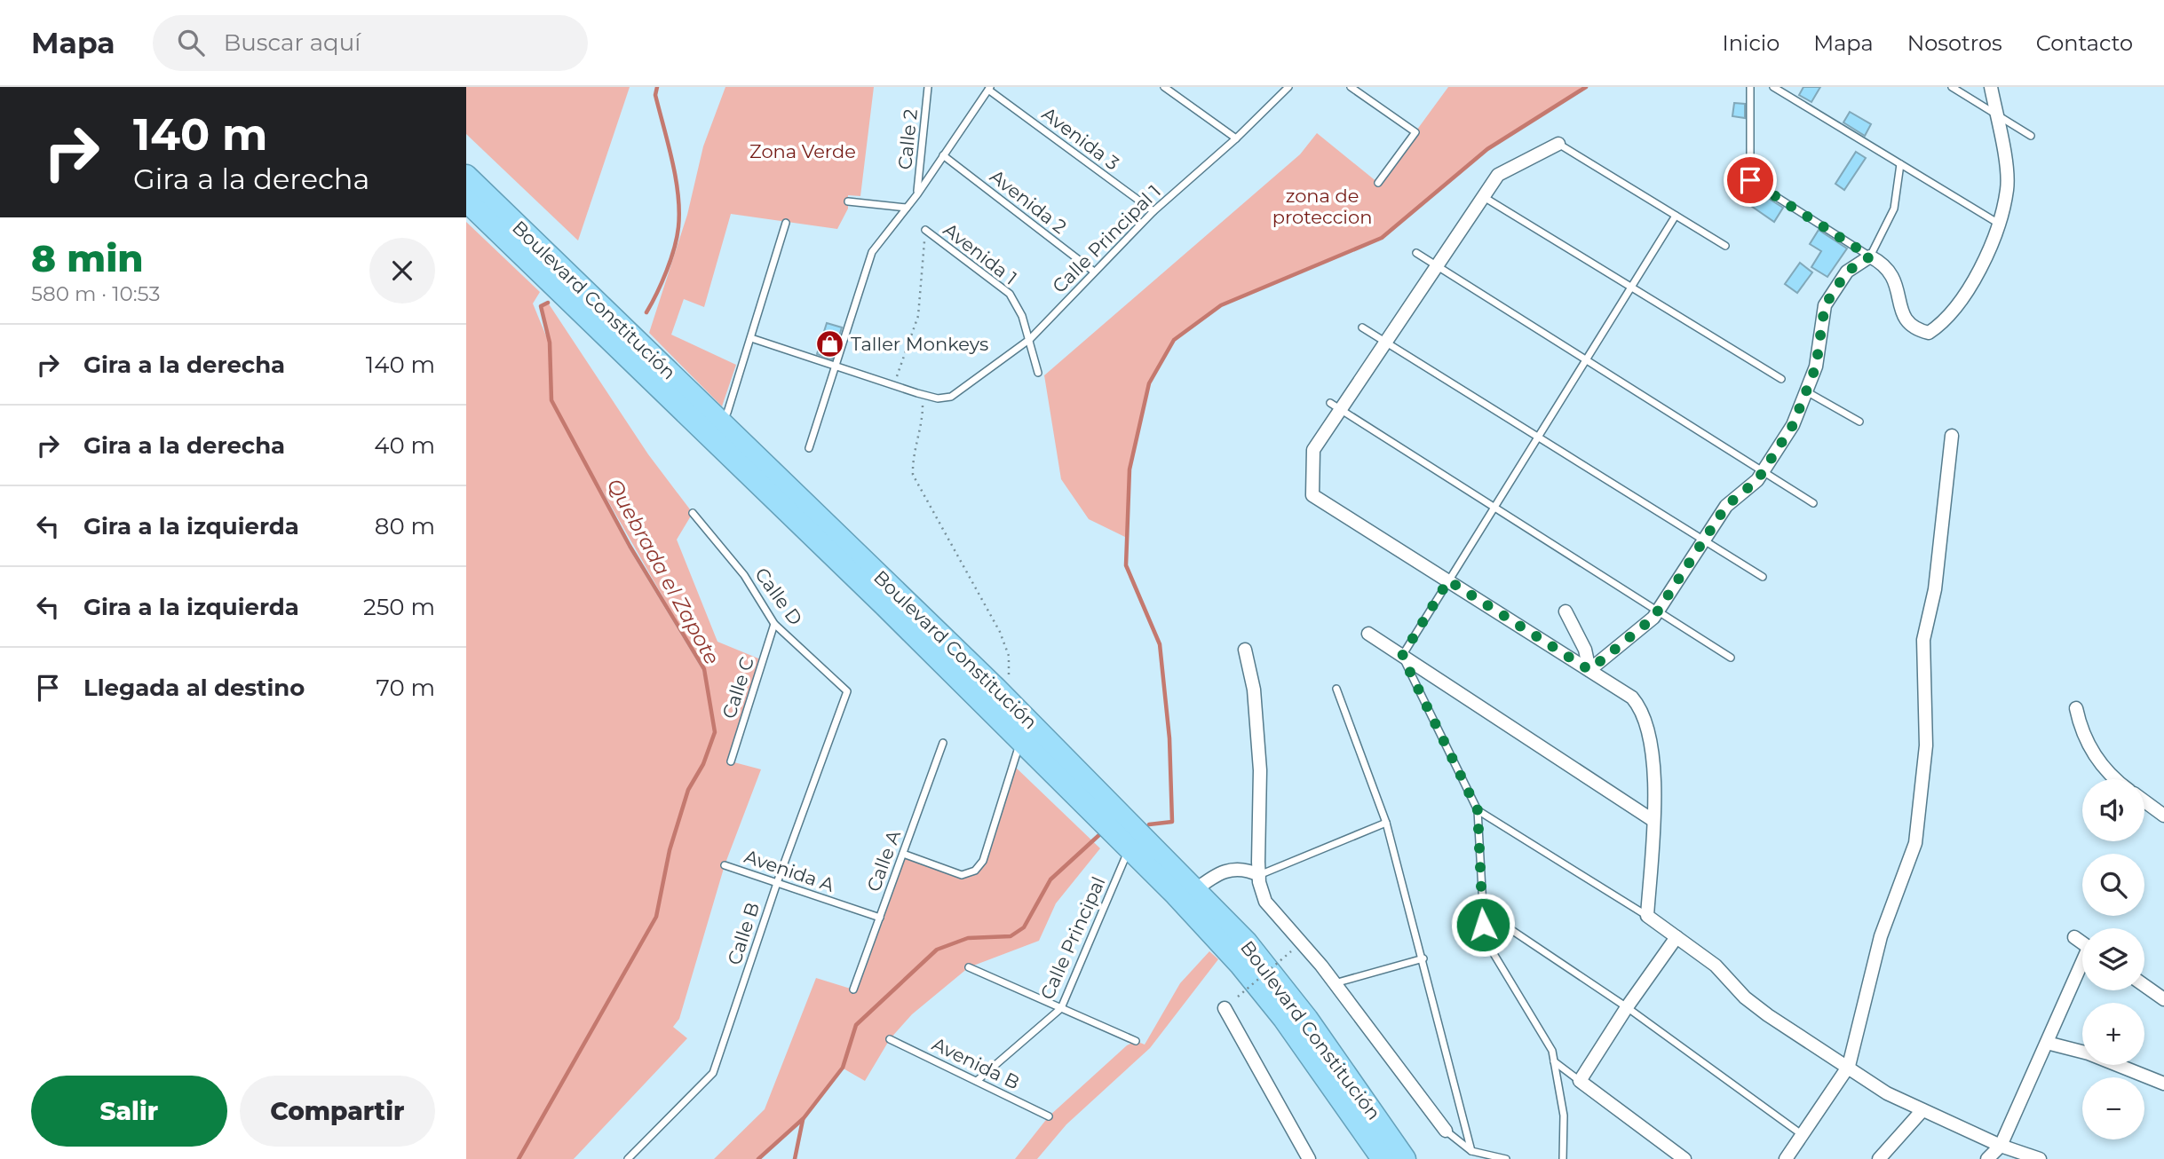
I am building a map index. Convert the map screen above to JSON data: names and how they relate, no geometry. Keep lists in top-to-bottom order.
{
  "streets": {
    "highway": ["Boulevard Constitución"],
    "lane": [
      "Avenida 3",
      "Calle 2",
      "Avenida 2",
      "Calle Principal 1",
      "Avenida 1",
      "Calle D",
      "Calle C",
      "Calle A",
      "Avenida A",
      "Calle B",
      "Calle Principal",
      "Avenida B"
    ]
  },
  "crossings": [
    ["Avenida 3", "Calle Principal 1"],
    ["Avenida 2", "Calle Principal 1"],
    ["Calle Principal 1", "Avenida 1"],
    ["Boulevard Constitución", "Calle Principal"],
    ["Calle D", "Calle C"],
    ["Calle D", "Calle B"],
    ["Calle A", "Avenida A"],
    ["Avenida A", "Calle B"],
    ["Calle Principal", "Avenida B"]
  ],
  "water": ["Quebrada el Zapote"],
  "parks": ["Zona Verde", "zona de proteccion"],
  "places": {
    "shop": ["Taller Monkeys"]
  },
  "page": {
    "header": "Mapa",
    "search": "Buscar aquí",
    "nav": [
      "Inicio",
      "Mapa",
      "Nosotros",
      "Contacto"
    ],
    "turn": ["140 m", "Gira a la derecha"],
    "heading": ["8 min", "580 m · 10:53"],
    "list": [
      {
        "name": "Gira a la derecha",
        "value": "140 m"
      },
      {
        "name": "Gira a la derecha",
        "value": "40 m"
      },
      {
        "name": "Gira a la izquierda",
        "value": "80 m"
      },
      {
        "name": "Gira a la izquierda",
        "value": "250 m"
      },
      {
        "name": "Llegada al destino",
        "value": "70 m"
      }
    ],
    "map_buttons": ["+", "−"],
    "buttons": ["Salir", "Compartir"]
  }
}
